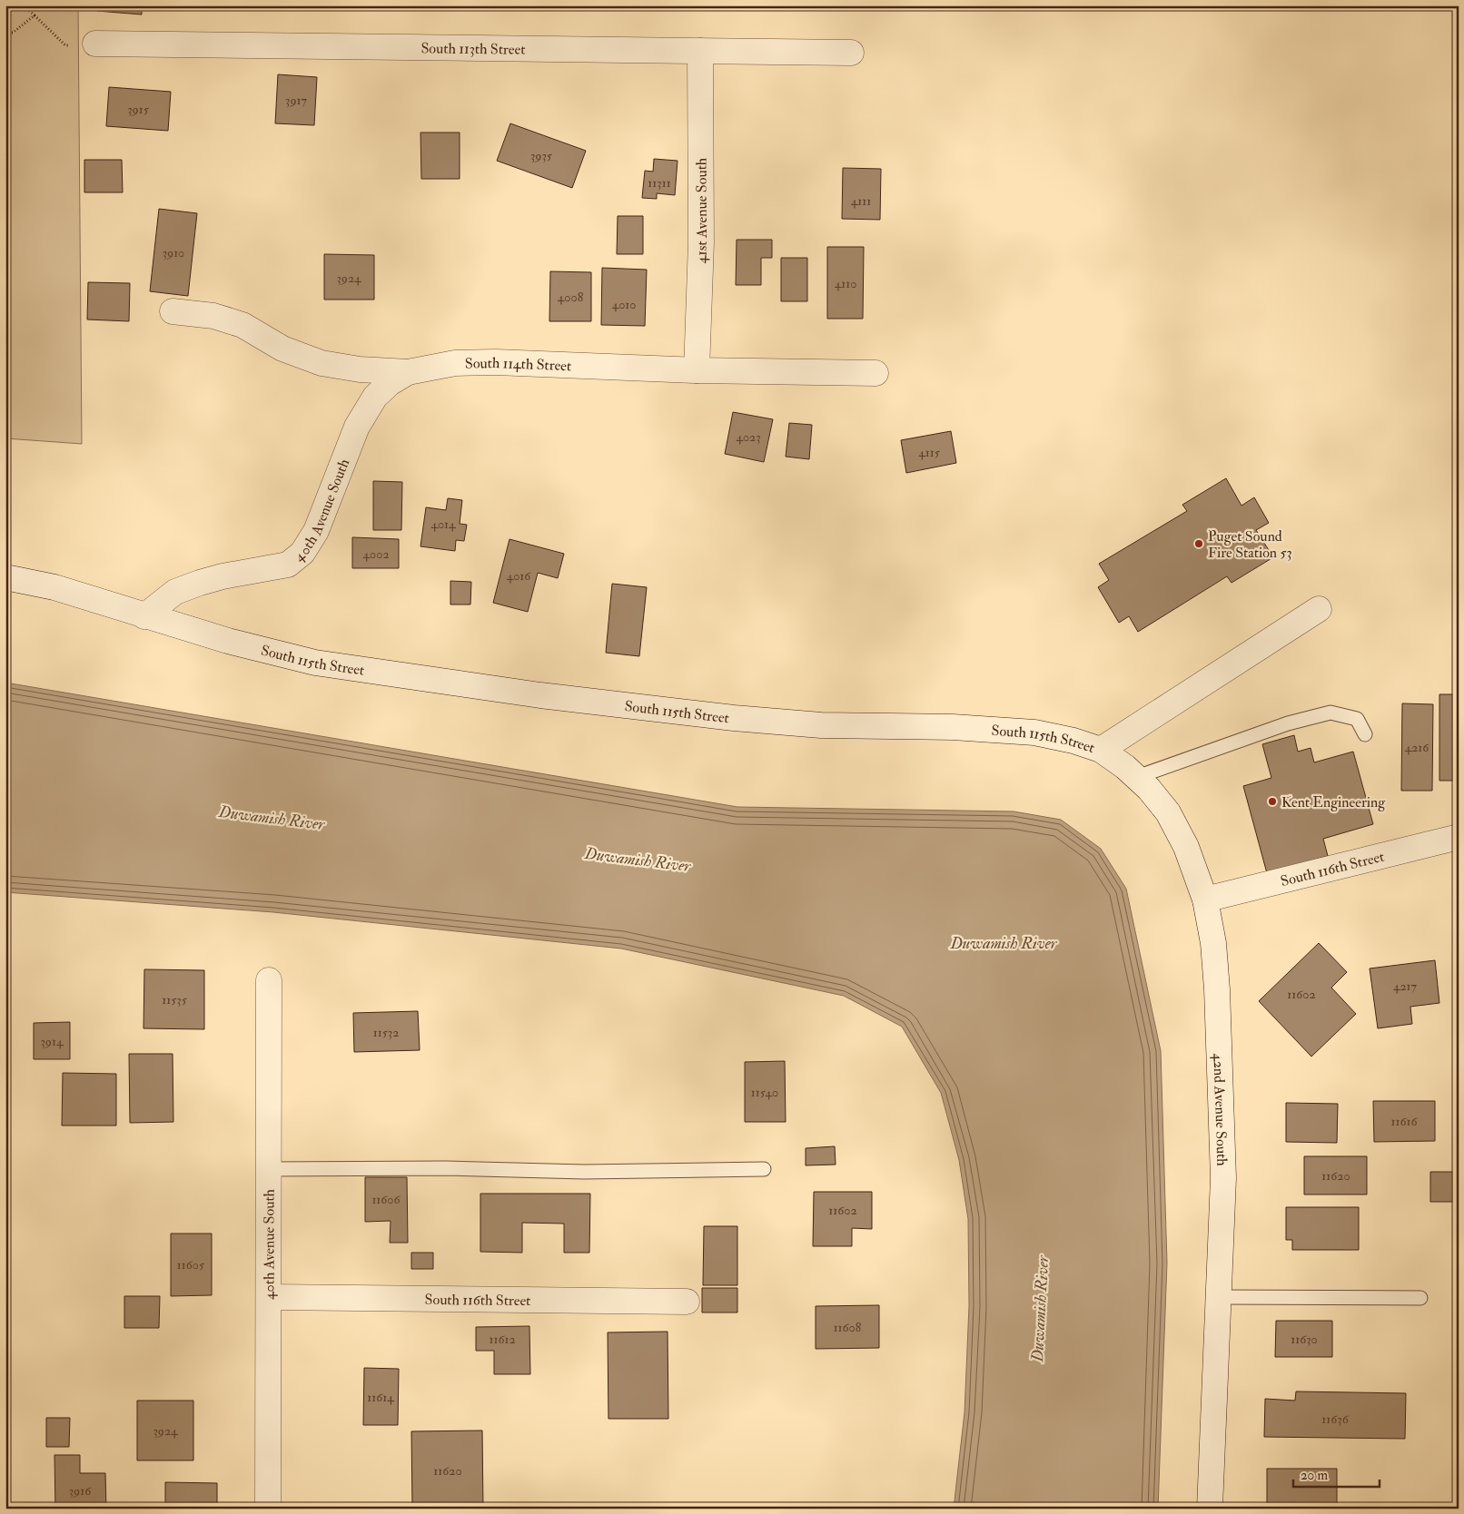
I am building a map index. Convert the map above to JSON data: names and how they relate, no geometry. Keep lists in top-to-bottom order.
{
  "streets": {
    "street": [
      "South 113th Street",
      "41st Avenue South",
      "South 114th Street",
      "40th Avenue South",
      "South 115th Street",
      "South 116th Street",
      "42nd Avenue South"
    ]
  },
  "crossings": [
    ["South 113th Street", "41st Avenue South"],
    ["41st Avenue South", "South 114th Street"],
    ["South 114th Street", "40th Avenue South"],
    ["40th Avenue South", "South 115th Street"],
    ["40th Avenue South", "South 116th Street"],
    ["South 115th Street", "42nd Avenue South"],
    ["South 116th Street", "42nd Avenue South"]
  ],
  "water": ["Duwamish River"],
  "places": ["Puget Sound Fire Station 53", "Kent Engineering"],
  "house_numbers": [
    "3917",
    "3915",
    "3935",
    "11311",
    "4111",
    "3910",
    "3924",
    "4110",
    "4008",
    "4010",
    "4023",
    "4115",
    "4014",
    "4002",
    "4016",
    "4216",
    "4217",
    "11602",
    "11535",
    "11532",
    "3914",
    "11540",
    "11616",
    "11620",
    "11606",
    "11602",
    "11605",
    "11608",
    "11612",
    "11630",
    "11614",
    "11636",
    "3924",
    "11620",
    "3916"
  ],
  "scale_bar": "20 m"
}
